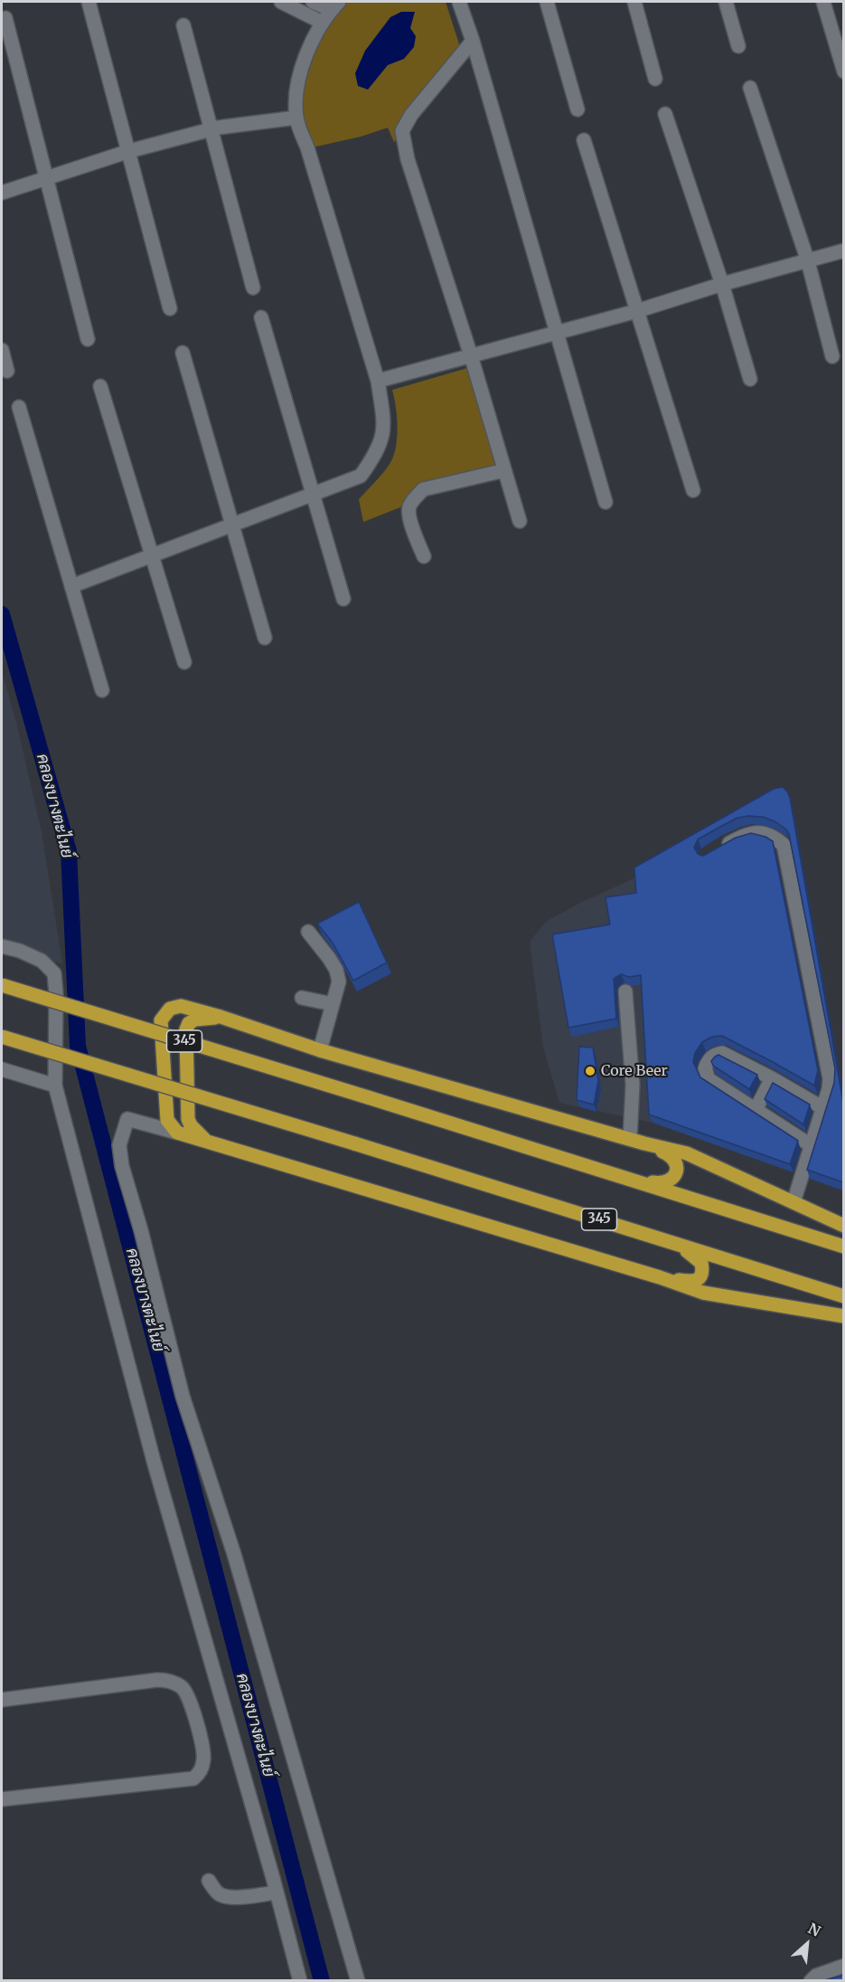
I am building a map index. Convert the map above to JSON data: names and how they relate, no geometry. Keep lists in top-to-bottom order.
{
  "streets": {
    "main road": ["345"]
  },
  "water": ["คลองบางตะไนย์"],
  "places": ["Core Beer"],
  "north": "top right"
}
